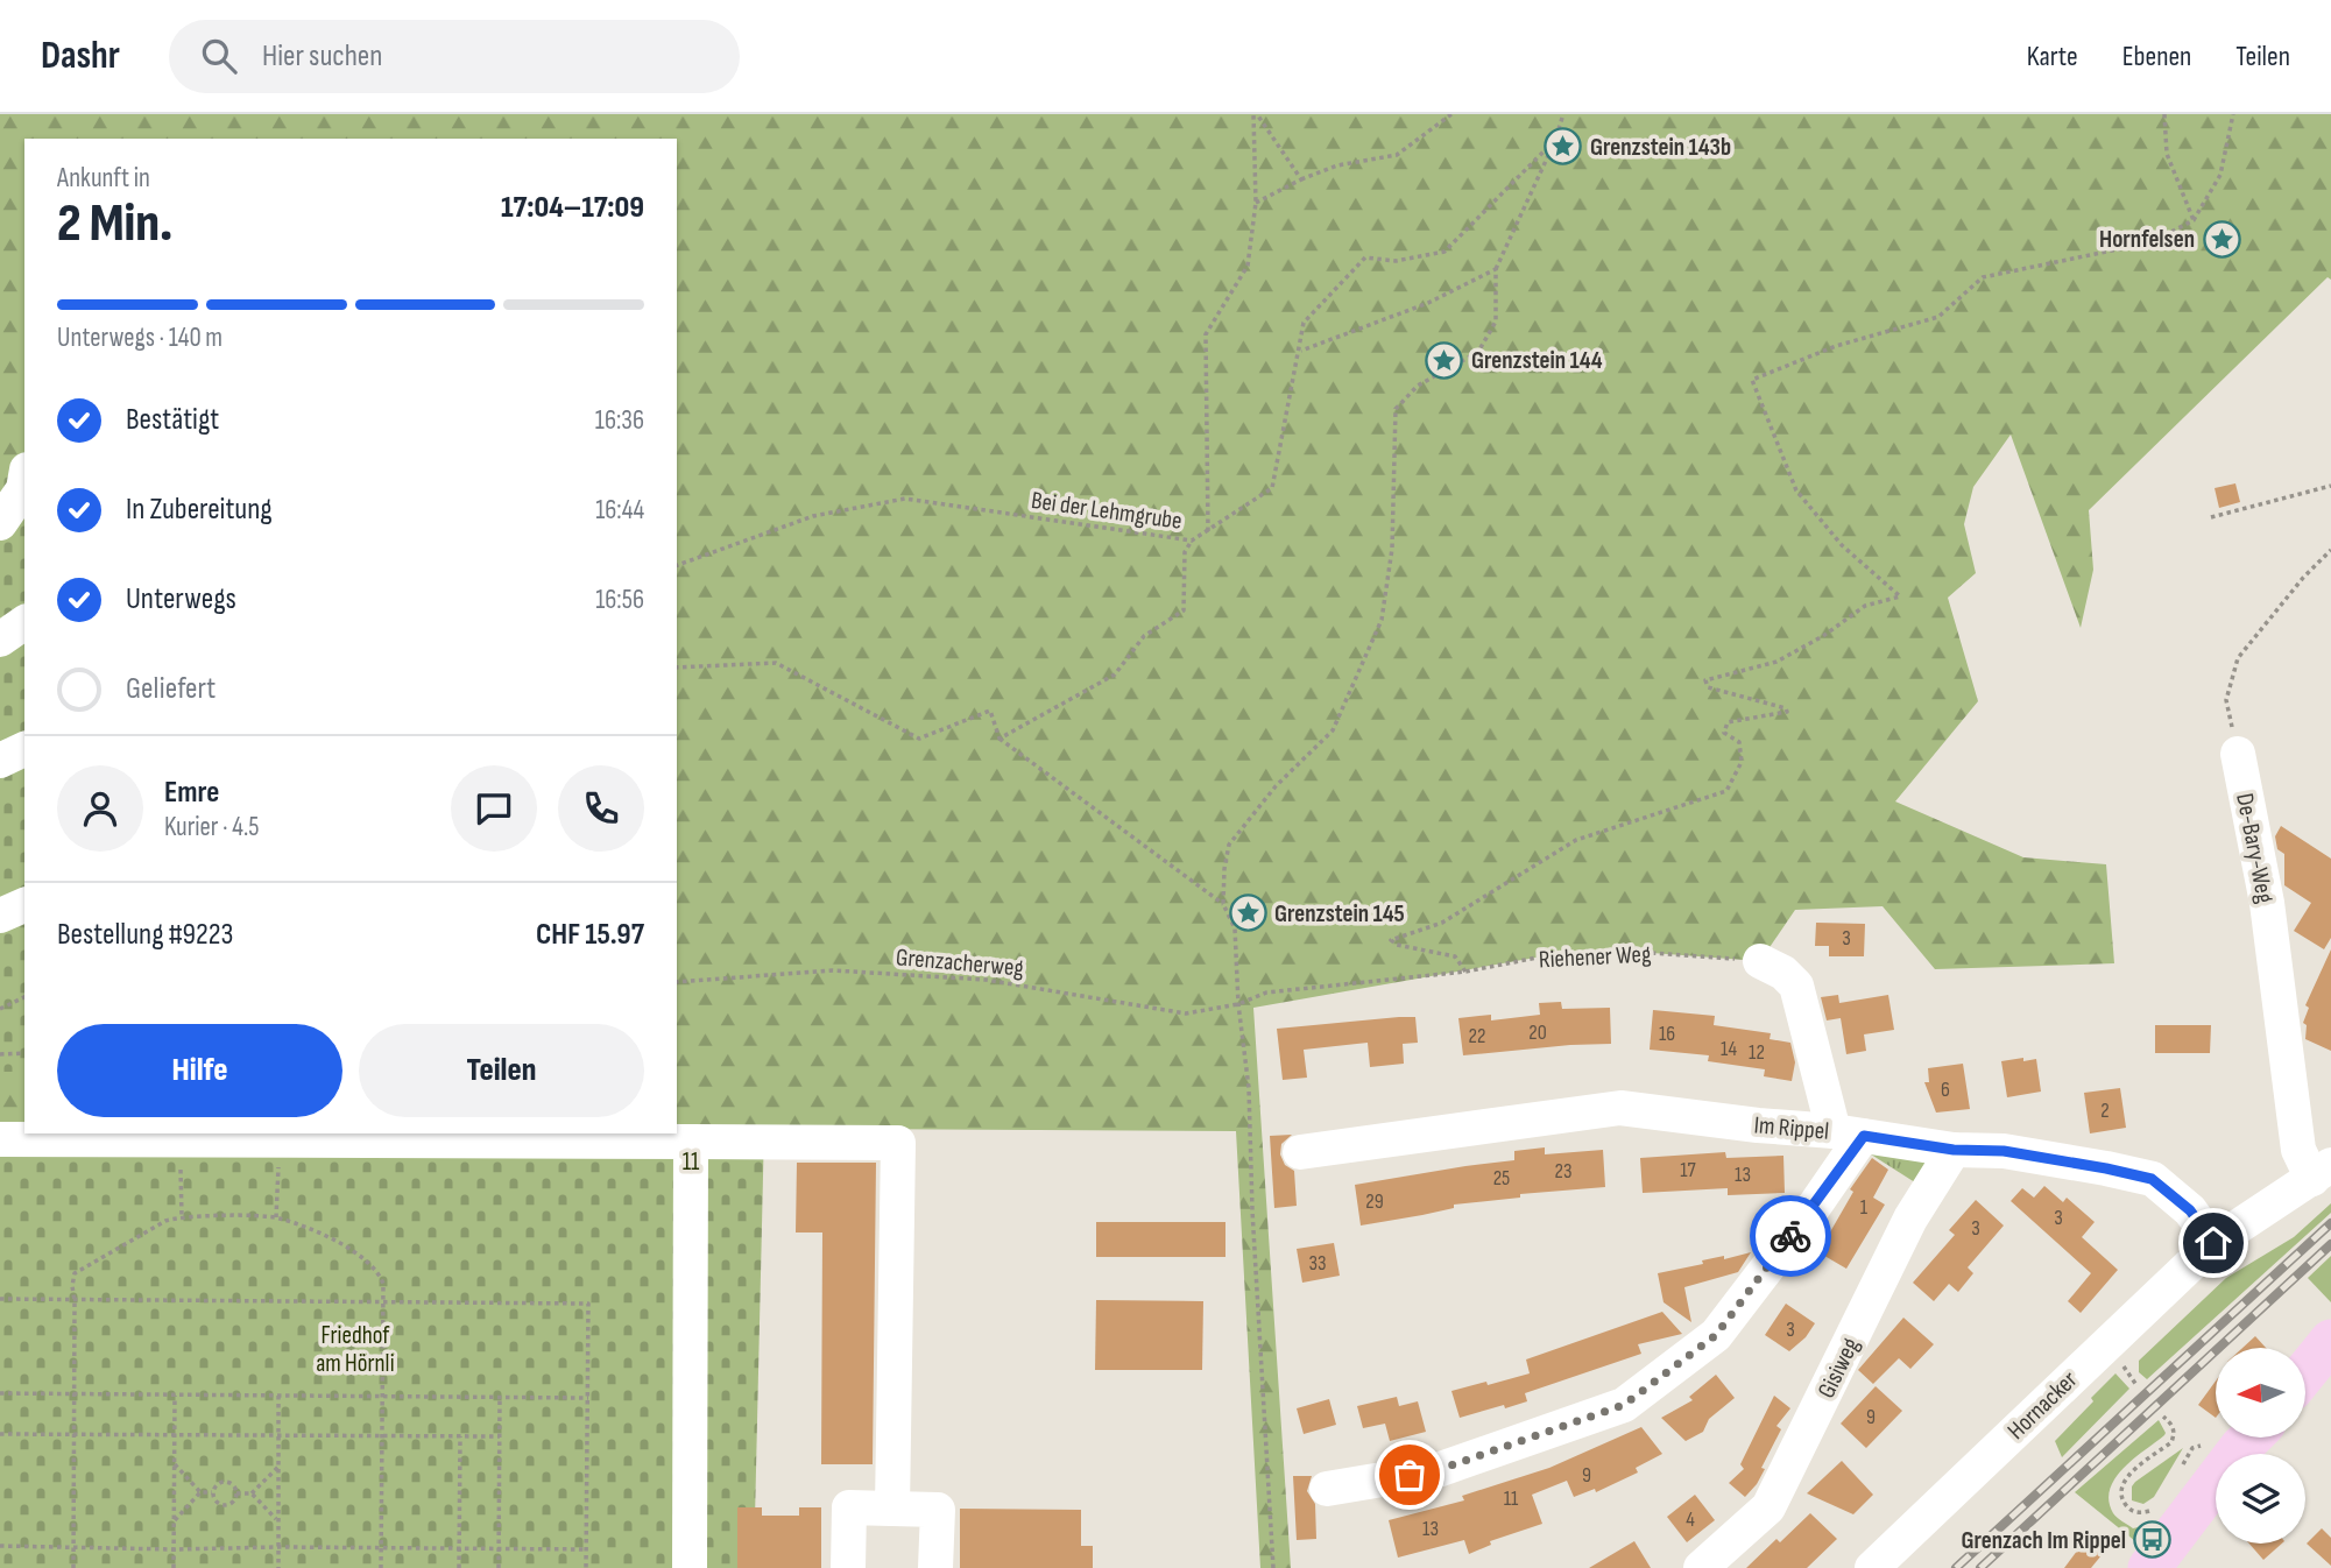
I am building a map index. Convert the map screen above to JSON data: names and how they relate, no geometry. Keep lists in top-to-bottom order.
{
  "streets": {
    "street": [
      "De-Bary-Weg",
      "Im Rippel",
      "Gisiweg",
      "Hornacker"
    ],
    "path": ["Bei der Lehmgrube", "Riehener Weg", "Grenzacherweg"]
  },
  "crossings": [
    ["Riehener Weg", "Grenzacherweg"],
    ["Im Rippel", "Gisiweg"],
    ["Im Rippel", "Hornacker"]
  ],
  "parks": ["11", "Friedhof am Hörnli"],
  "places": {
    "place": [
      "Grenzstein 143b",
      "Hornfelsen",
      "Grenzstein 144",
      "Grenzstein 145"
    ],
    "bus stop": ["Grenzach Im Rippel"]
  },
  "house_numbers": [
    "3",
    "20",
    "16",
    "22",
    "14",
    "12",
    "6",
    "2",
    "17",
    "23",
    "13",
    "25",
    "29",
    "1",
    "3",
    "3",
    "33",
    "3",
    "9",
    "9",
    "11",
    "4",
    "13"
  ],
  "north": "left",
  "page": {
    "header": "Dashr",
    "search": "Hier suchen",
    "nav": ["Karte", "Ebenen", "Teilen"],
    "heading": ["2 Min.", "Ankunft in", "17:04–17:09"],
    "panel": [
      "Emre",
      "Kurier · 4.5",
      "Bestellung #9223",
      "CHF 15.97"
    ],
    "bar": "Unterwegs · 140 m",
    "list": [
      ["Bestätigt", "16:36"],
      ["In Zubereitung", "16:44"],
      ["Unterwegs", "16:56"],
      "Geliefert"
    ],
    "buttons": ["Hilfe", "Teilen"]
  }
}
